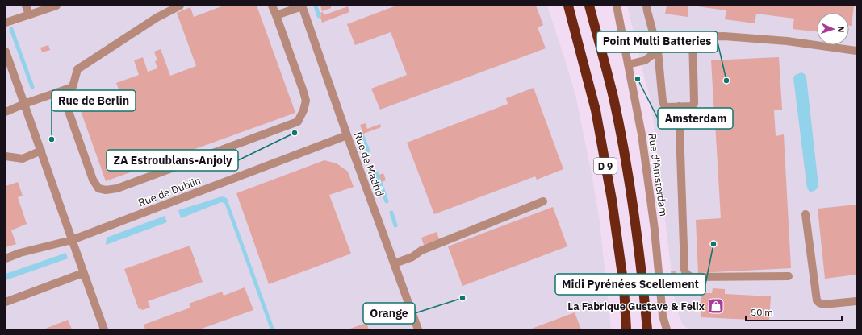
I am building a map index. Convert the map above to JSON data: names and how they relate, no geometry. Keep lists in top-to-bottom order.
{
  "streets": {
    "highway": ["D 9"],
    "street": ["Rue de Madrid", "Rue d'Amsterdam", "Rue de Dublin"]
  },
  "crossings": [
    ["Rue de Madrid", "Rue de Dublin"]
  ],
  "places": {
    "other": [
      "Amsterdam",
      "Point Multi Batteries",
      "ZA Estroublans-Anjoly",
      "Rue de Berlin",
      "Midi Pyrénées Scellement",
      "Orange"
    ],
    "shop": ["La Fabrique Gustave & Felix"]
  },
  "scale_bar": "50 m",
  "north": "right"
}
